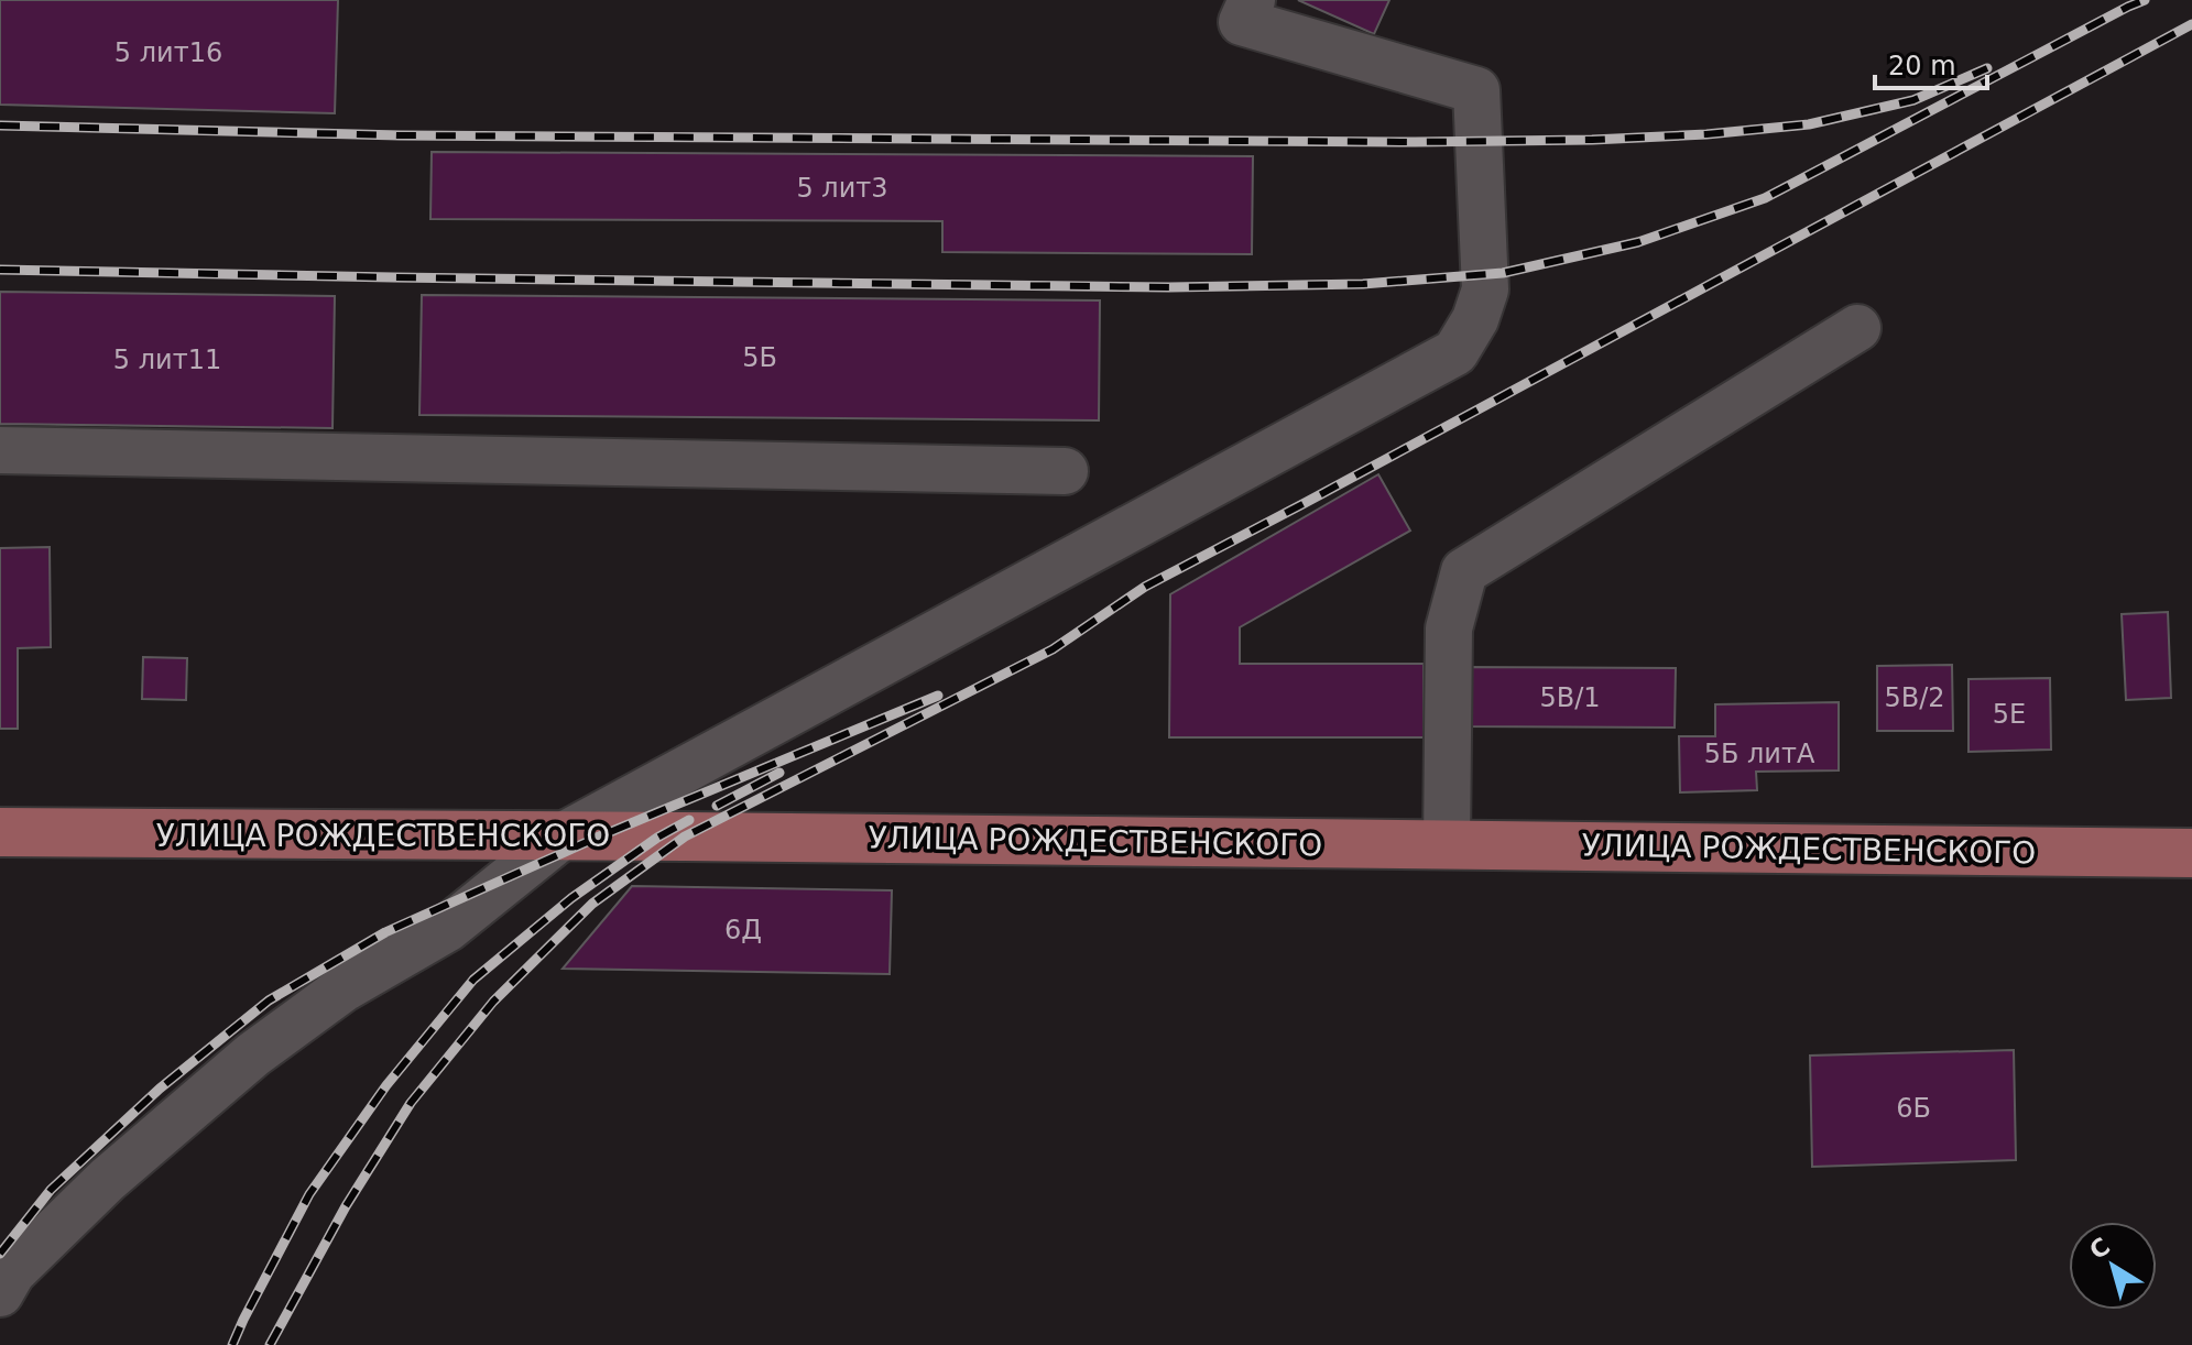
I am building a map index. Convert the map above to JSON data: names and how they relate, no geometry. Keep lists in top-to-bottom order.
{
  "streets": {
    "main road": ["УЛИЦА РОЖДЕСТВЕНСКОГО"]
  },
  "house_numbers": [
    "5 лит16",
    "5 лит3",
    "5Б",
    "5 лит11",
    "5В/1",
    "5В/2",
    "5Е",
    "5Б литА",
    "6Д",
    "6Б"
  ],
  "scale_bar": "20 m",
  "north": "top left"
}
